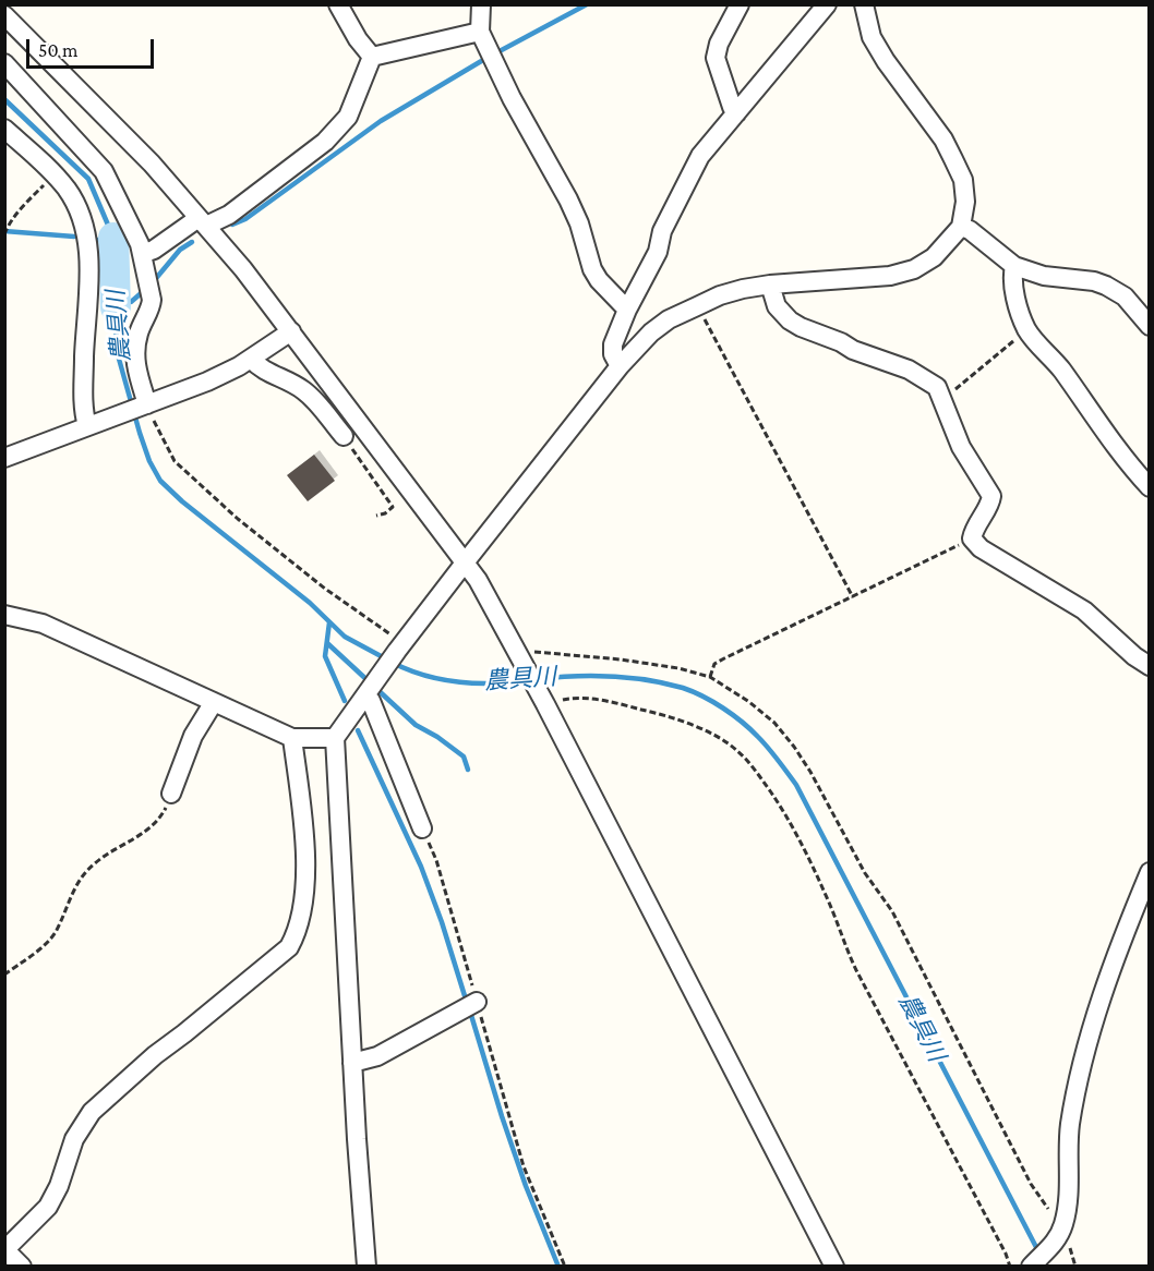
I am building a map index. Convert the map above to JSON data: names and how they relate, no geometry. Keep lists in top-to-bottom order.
{
  "water": ["農具川"],
  "scale_bar": "50 m"
}
